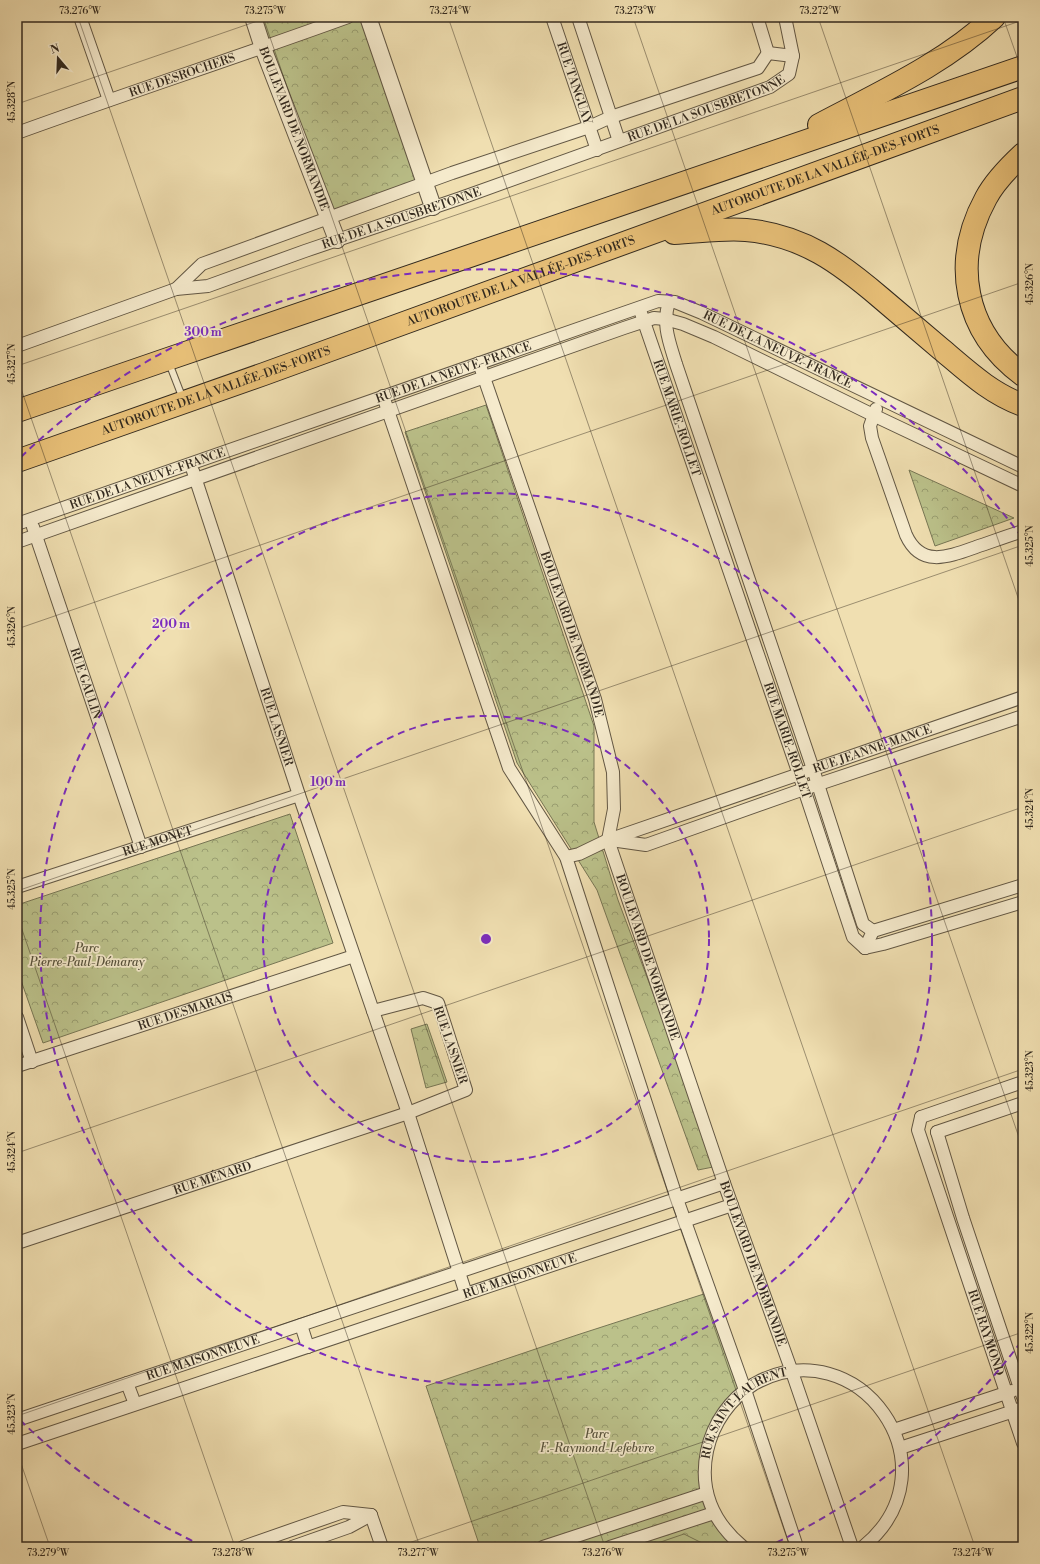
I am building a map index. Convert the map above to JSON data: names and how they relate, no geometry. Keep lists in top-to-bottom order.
{
  "streets": {
    "highway": ["AUTOROUTE DE LA VALLÉE-DES-FORTS"],
    "street": [
      "RUE DESROCHERS",
      "RUE TANGUAY",
      "RUE DE LA SOUSBRETONNE",
      "BOULEVARD DE NORMANDIE",
      "RUE DE LA NEUVE-FRANCE",
      "RUE MARIE-ROLLET",
      "RUE GAULIN",
      "RUE LASNIER",
      "RUE JEANNE-MANCE",
      "RUE MONET",
      "RUE DESMARAIS",
      "RUE MÉNARD",
      "RUE MAISONNEUVE",
      "RUE RAYMOND",
      "RUE SAINT-LAURENT"
    ]
  },
  "crossings": [
    ["RUE DESROCHERS", "BOULEVARD DE NORMANDIE"],
    ["RUE TANGUAY", "RUE DE LA SOUSBRETONNE"],
    ["RUE DE LA SOUSBRETONNE", "BOULEVARD DE NORMANDIE"],
    ["BOULEVARD DE NORMANDIE", "RUE DE LA NEUVE-FRANCE"],
    ["BOULEVARD DE NORMANDIE", "RUE JEANNE-MANCE"],
    ["BOULEVARD DE NORMANDIE", "RUE MAISONNEUVE"],
    ["BOULEVARD DE NORMANDIE", "RUE SAINT-LAURENT"],
    ["RUE DE LA NEUVE-FRANCE", "RUE MARIE-ROLLET"],
    ["RUE DE LA NEUVE-FRANCE", "RUE GAULIN"],
    ["RUE DE LA NEUVE-FRANCE", "RUE LASNIER"],
    ["RUE MARIE-ROLLET", "RUE JEANNE-MANCE"],
    ["RUE GAULIN", "RUE MONET"],
    ["RUE LASNIER", "RUE MONET"],
    ["RUE LASNIER", "RUE DESMARAIS"],
    ["RUE LASNIER", "RUE MÉNARD"],
    ["RUE LASNIER", "RUE MAISONNEUVE"]
  ],
  "parks": ["Parc Pierre-Paul-Démaray", "Parc F.-Raymond-Lefebvre"],
  "north": "top",
  "coordinates": [
    "73.276°W",
    "73.275°W",
    "73.274°W",
    "73.273°W",
    "73.272°W",
    "45.328°N",
    "45.326°N",
    "45.327°N",
    "45.325°N",
    "45.324°N",
    "45.323°N",
    "45.322°N",
    "73.279°W",
    "73.278°W",
    "73.277°W"
  ],
  "rings": ["300 m", "200 m", "100 m"]
}
